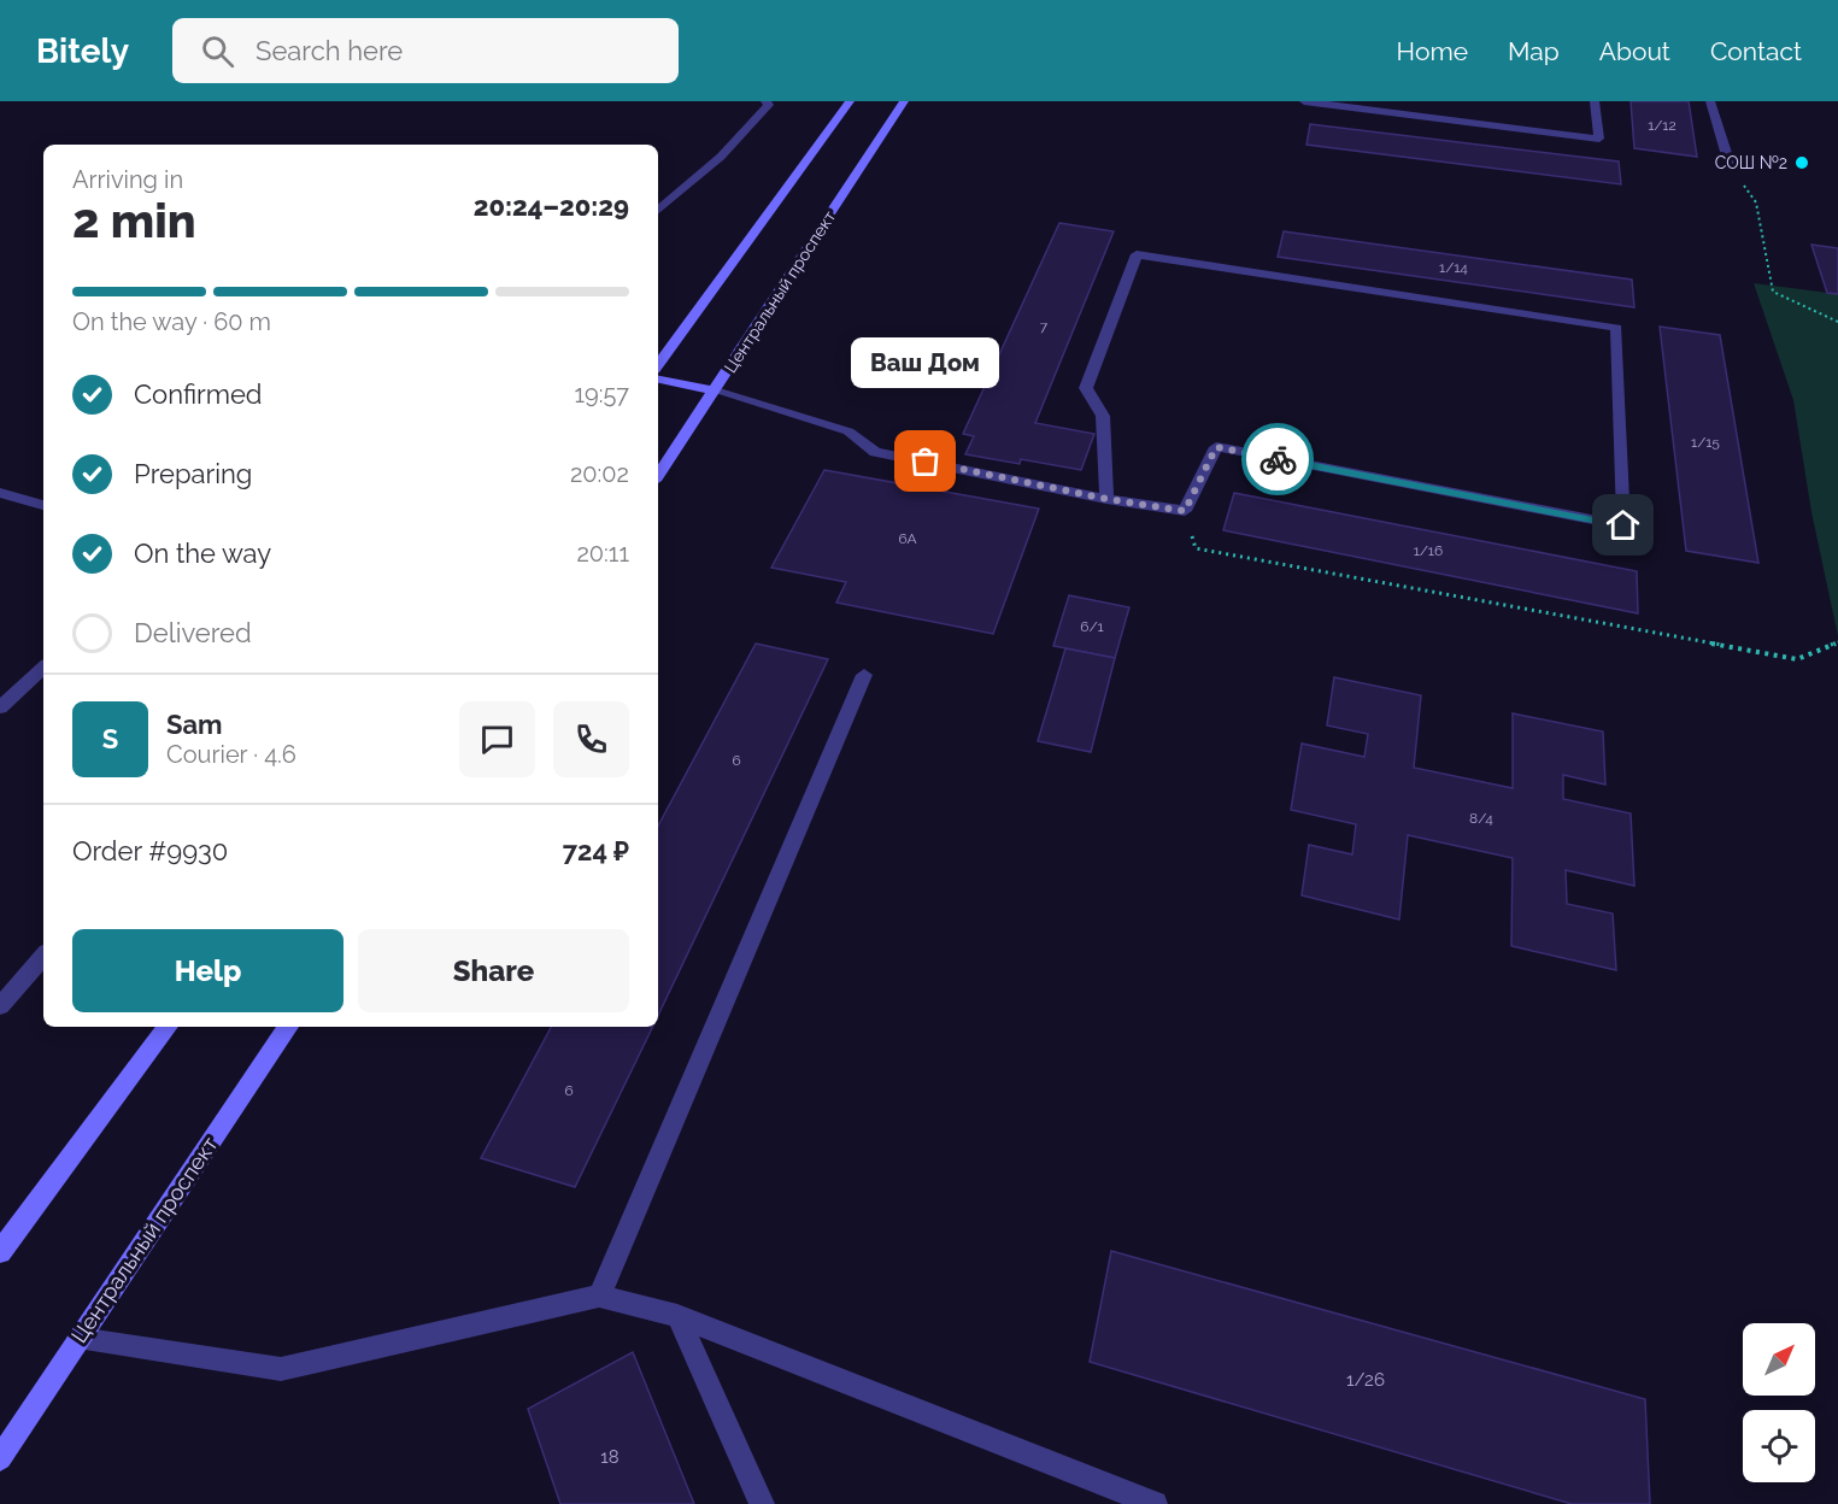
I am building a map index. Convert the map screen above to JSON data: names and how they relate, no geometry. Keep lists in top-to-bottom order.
{
  "streets": {
    "main road": ["Центральный проспект"]
  },
  "places": ["СОШ №2", "Ваш Дом"],
  "house_numbers": [
    "1/12",
    "1/14",
    "7",
    "1/15",
    "6А",
    "1/16",
    "6/1",
    "6",
    "8/4",
    "6",
    "1/26",
    "18"
  ],
  "north": "top right",
  "page": {
    "header": "Bitely",
    "search": "Search here",
    "nav": [
      "Home",
      "Map",
      "About",
      "Contact"
    ],
    "heading": ["2 min", "Arriving in", "20:24–20:29"],
    "panel": [
      "Sam",
      "Courier · 4.6",
      "Order #9930",
      "724 ₽"
    ],
    "bar": "On the way · 60 m",
    "bubble": "Ваш Дом",
    "list": [
      ["Confirmed", "19:57"],
      ["Preparing", "20:02"],
      ["On the way", "20:11"],
      "Delivered"
    ],
    "round": "S",
    "buttons": ["Help", "Share"]
  }
}
